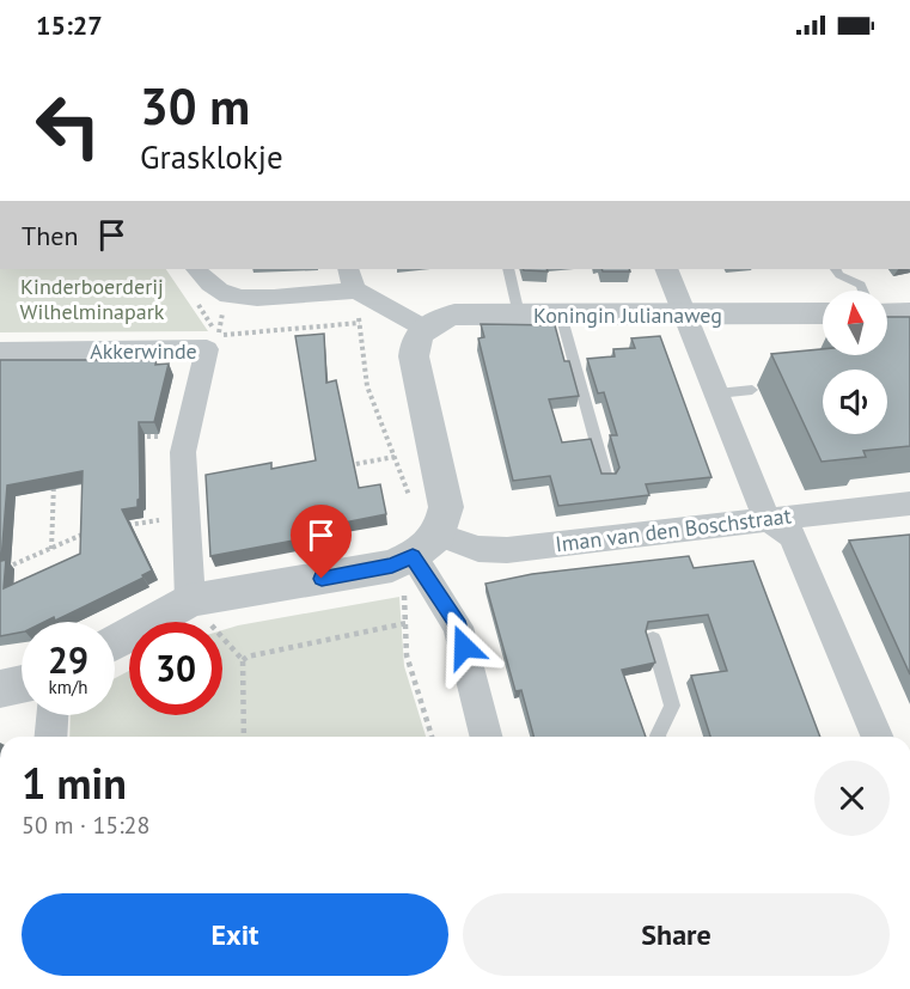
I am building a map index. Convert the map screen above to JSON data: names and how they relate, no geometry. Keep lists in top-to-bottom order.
{
  "streets": {
    "street": ["Koningin Julianaweg", "Akkerwinde", "Iman van den Boschstraat"]
  },
  "parks": ["Kinderboerderij Wilhelminapark"],
  "north": "top",
  "page": {
    "status": "15:27",
    "turn": ["30 m", "Grasklokje"],
    "then": "Then",
    "speed": "29 km/h",
    "limit": "30",
    "heading": ["1 min", "50 m · 15:28"],
    "buttons": ["Exit", "Share"]
  }
}
